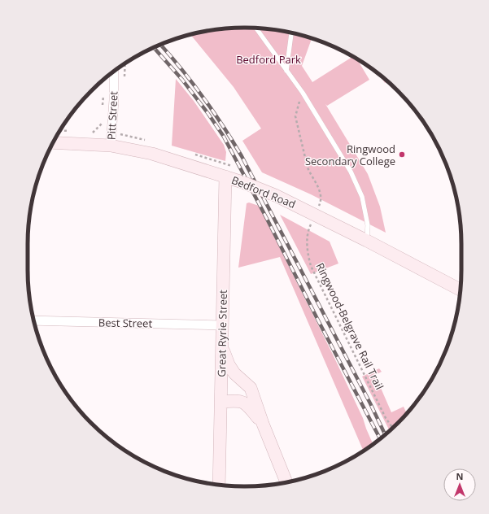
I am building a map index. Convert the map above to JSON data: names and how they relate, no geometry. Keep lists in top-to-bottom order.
{
  "streets": {
    "main road": ["Bedford Road", "Great Ryrie Street"],
    "street": ["Pitt Street", "Best Street"],
    "path": ["Ringwood-Belgrave Rail Trail"]
  },
  "crossings": [
    ["Pitt Street", "Bedford Road"],
    ["Bedford Road", "Ringwood-Belgrave Rail Trail"],
    ["Bedford Road", "Great Ryrie Street"],
    ["Best Street", "Great Ryrie Street"]
  ],
  "parks": ["Bedford Park"],
  "places": ["Ringwood Secondary College"],
  "north": "top"
}
